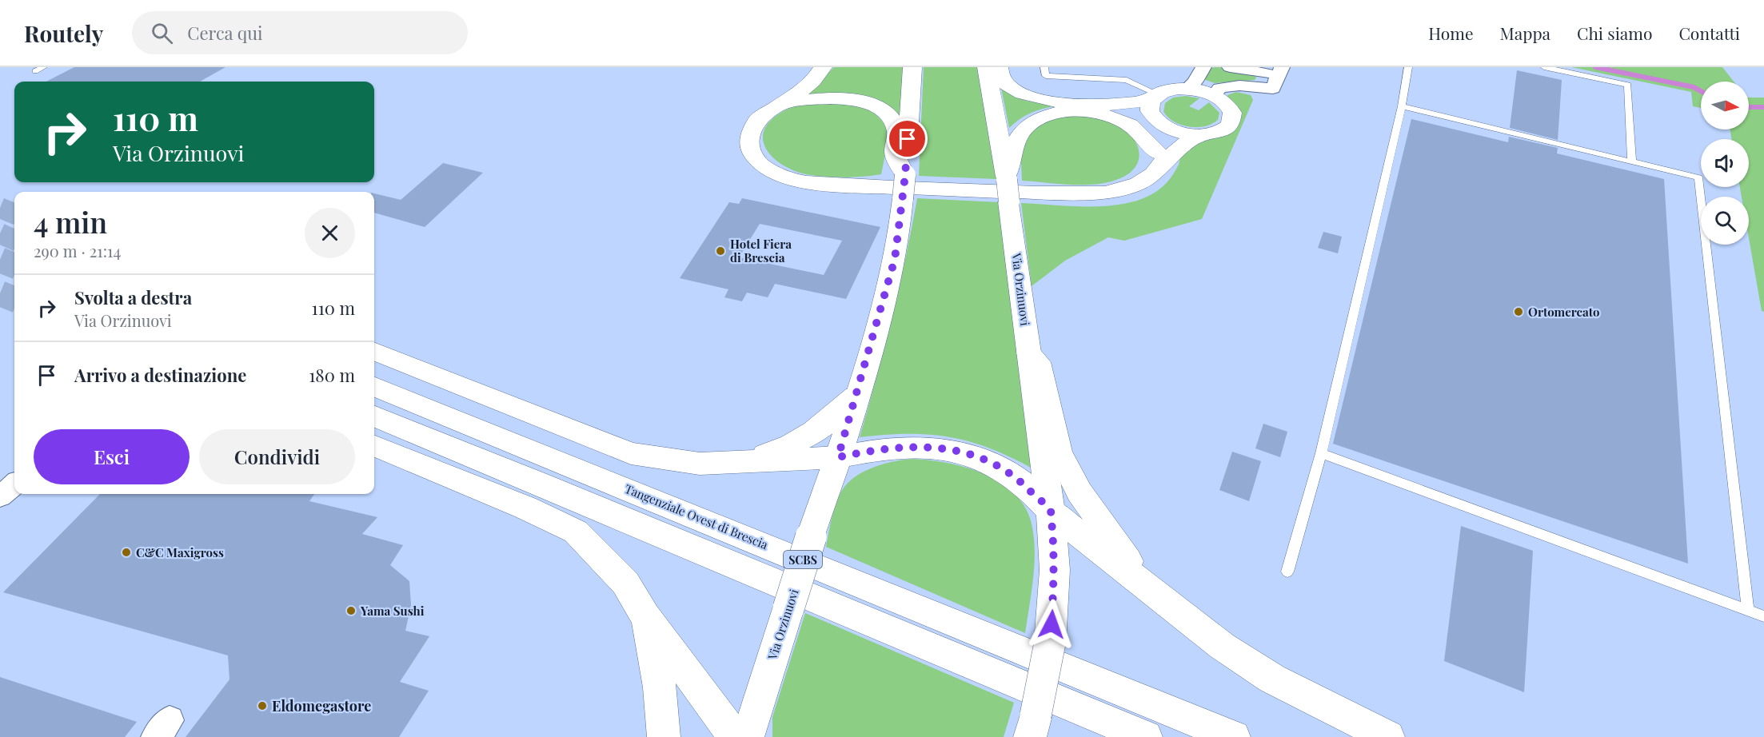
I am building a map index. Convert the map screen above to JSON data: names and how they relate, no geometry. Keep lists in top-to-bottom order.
{
  "streets": {
    "main road": ["Via Orzinuovi", "Tangenziale Ovest di Brescia", "SCBS"]
  },
  "places": [
    "Hotel Fiera di Brescia",
    "Ortomercato",
    "C&C Maxigross",
    "Yama Sushi",
    "Eldomegastore"
  ],
  "north": "right",
  "page": {
    "header": "Routely",
    "search": "Cerca qui",
    "nav": [
      "Home",
      "Mappa",
      "Chi siamo",
      "Contatti"
    ],
    "turn": ["110 m", "Via Orzinuovi"],
    "heading": ["4 min", "290 m · 21:14"],
    "list": [
      {
        "name": "Svolta a destra",
        "note": "Via Orzinuovi",
        "value": "110 m"
      },
      {
        "name": "Arrivo a destinazione",
        "value": "180 m"
      }
    ],
    "buttons": ["Esci", "Condividi"]
  }
}
